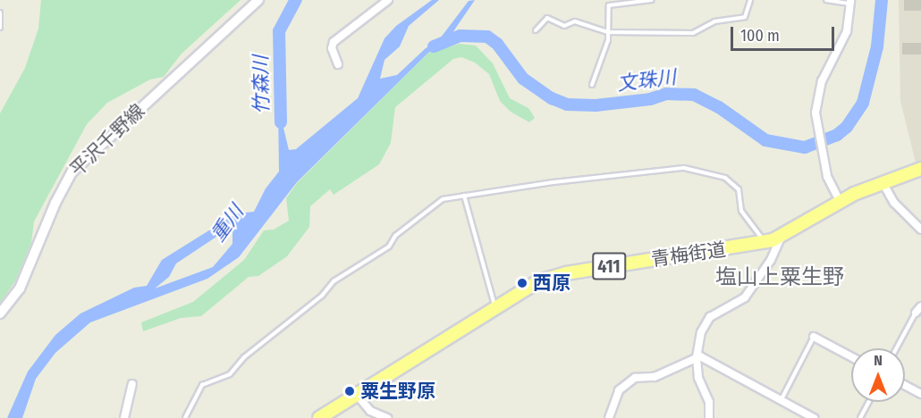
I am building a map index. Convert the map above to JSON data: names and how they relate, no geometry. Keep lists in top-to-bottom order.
{
  "streets": {
    "highway": ["青梅街道", "411"],
    "main road": ["平沢千野線"]
  },
  "districts": ["塩山上粟生野"],
  "water": ["文珠川", "竹森川", "重川"],
  "places": ["西原", "粟生野原"],
  "scale_bar": "100 m",
  "north": "top"
}
